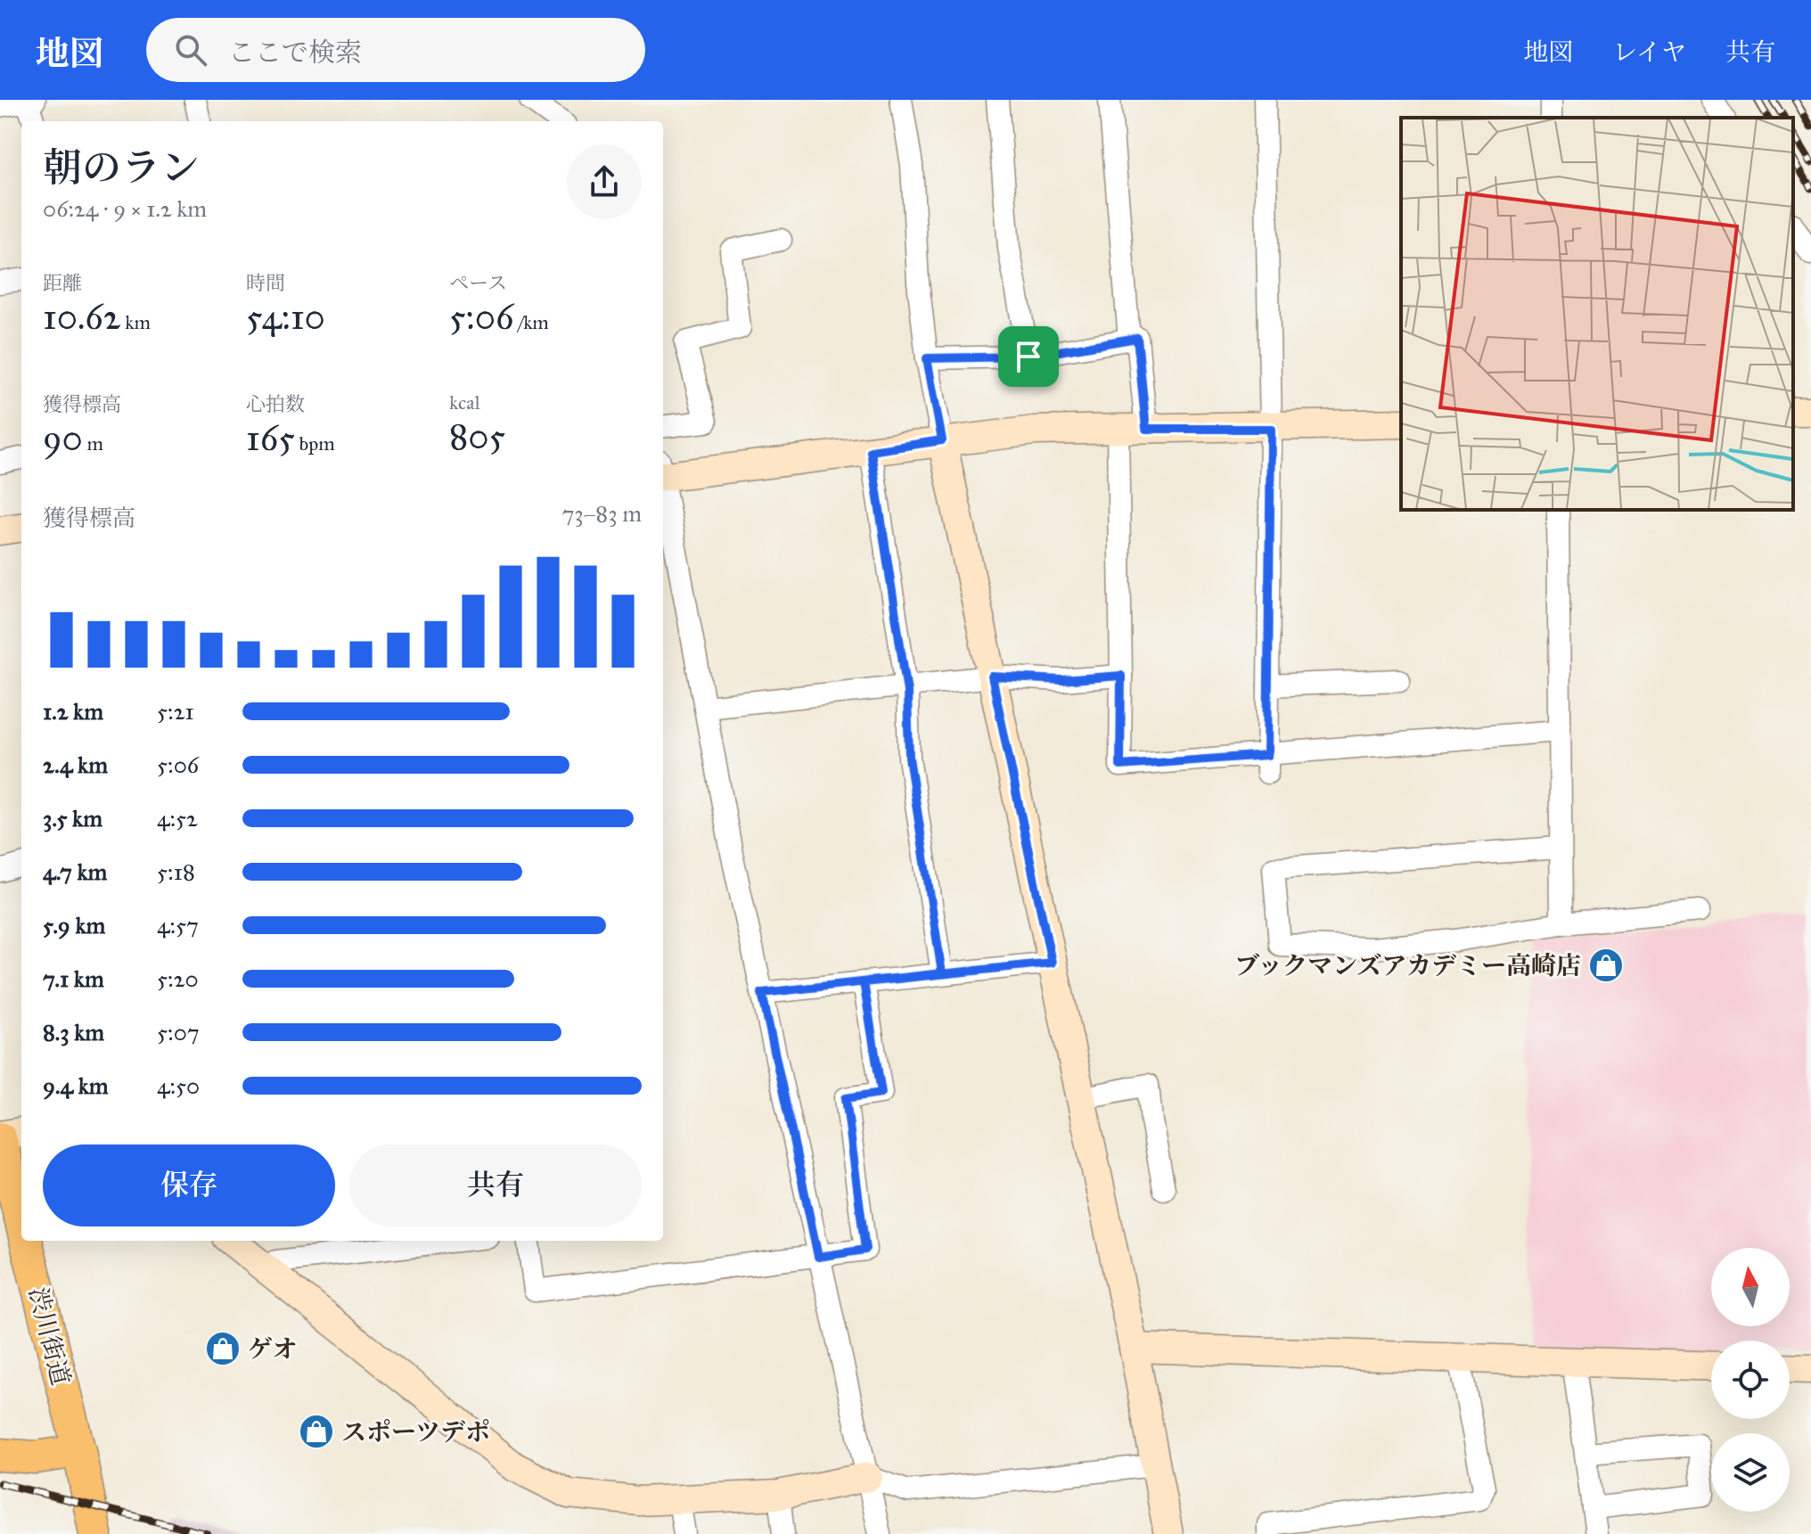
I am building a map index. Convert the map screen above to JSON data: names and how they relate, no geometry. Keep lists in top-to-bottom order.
{
  "streets": {
    "main road": ["渋川街道"]
  },
  "places": {
    "shop": ["ブックマンズアカデミー高崎店", "ゲオ", "スポーツデポ"]
  },
  "north": "top",
  "page": {
    "header": "地図",
    "search": "ここで検索",
    "nav": ["地図", "レイヤ", "共有"],
    "heading": ["朝のラン", "06:24 · 9 × 1.2 km"],
    "stats": [
      ["距離", "10.62 km"],
      ["時間", "54:10"],
      ["ペース", "5:06 /km"],
      ["獲得標高", "90 m"],
      ["心拍数", "165 bpm"],
      ["kcal", "805"]
    ],
    "chart": ["獲得標高", "73–83 m"],
    "list": [
      {
        "name": "1.2 km",
        "note": "5:21"
      },
      {
        "name": "2.4 km",
        "note": "5:06"
      },
      {
        "name": "3.5 km",
        "note": "4:52"
      },
      {
        "name": "4.7 km",
        "note": "5:18"
      },
      {
        "name": "5.9 km",
        "note": "4:57"
      },
      {
        "name": "7.1 km",
        "note": "5:20"
      },
      {
        "name": "8.3 km",
        "note": "5:07"
      },
      {
        "name": "9.4 km",
        "note": "4:50"
      }
    ],
    "buttons": ["保存", "共有"]
  }
}
